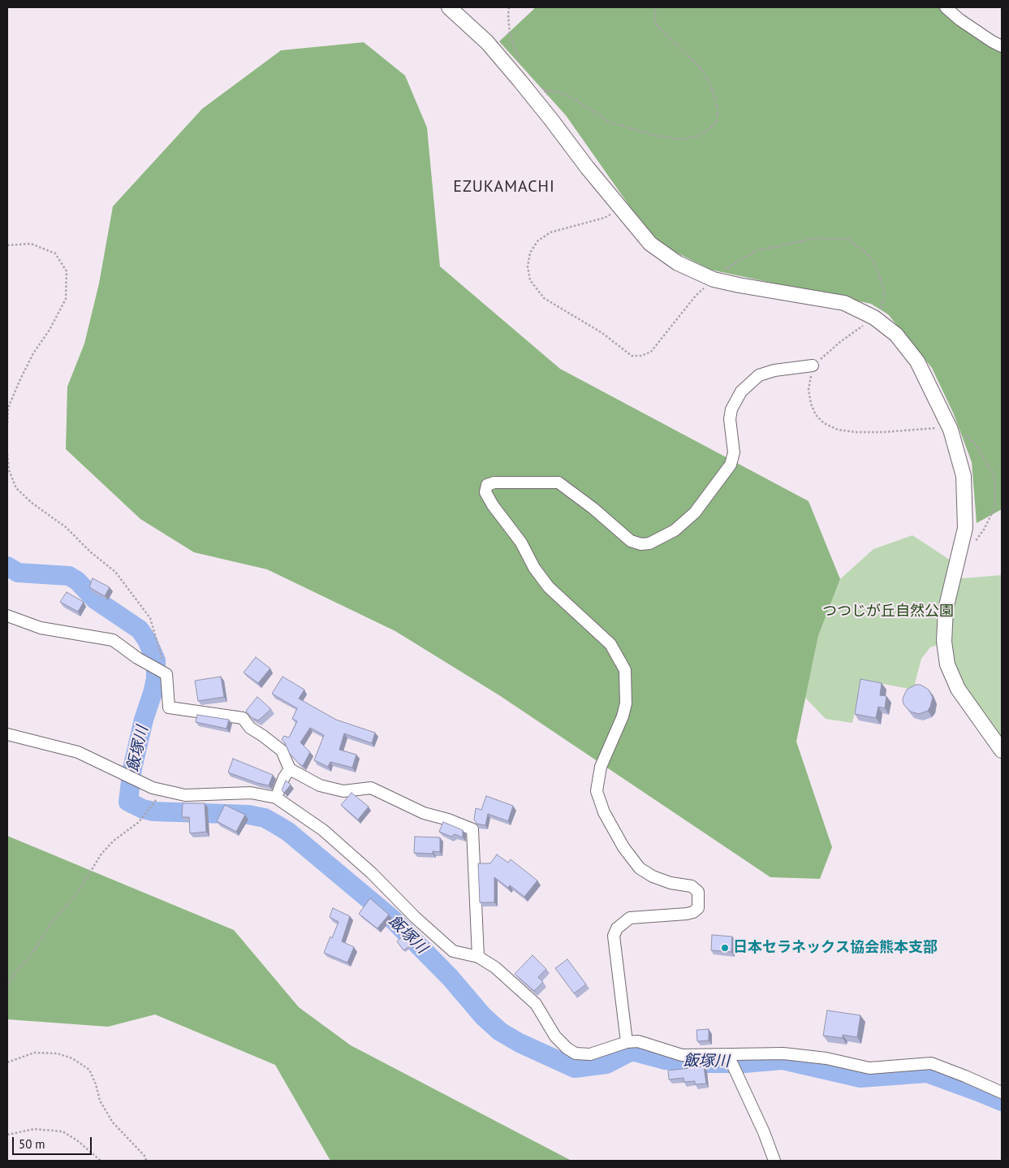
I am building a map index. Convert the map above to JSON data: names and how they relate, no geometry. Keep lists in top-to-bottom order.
{
  "districts": ["EZUKAMACHI"],
  "water": ["飯塚川"],
  "parks": ["つつじが丘自然公園"],
  "places": ["日本セラネックス協会熊本支部"],
  "scale_bar": "50 m"
}
